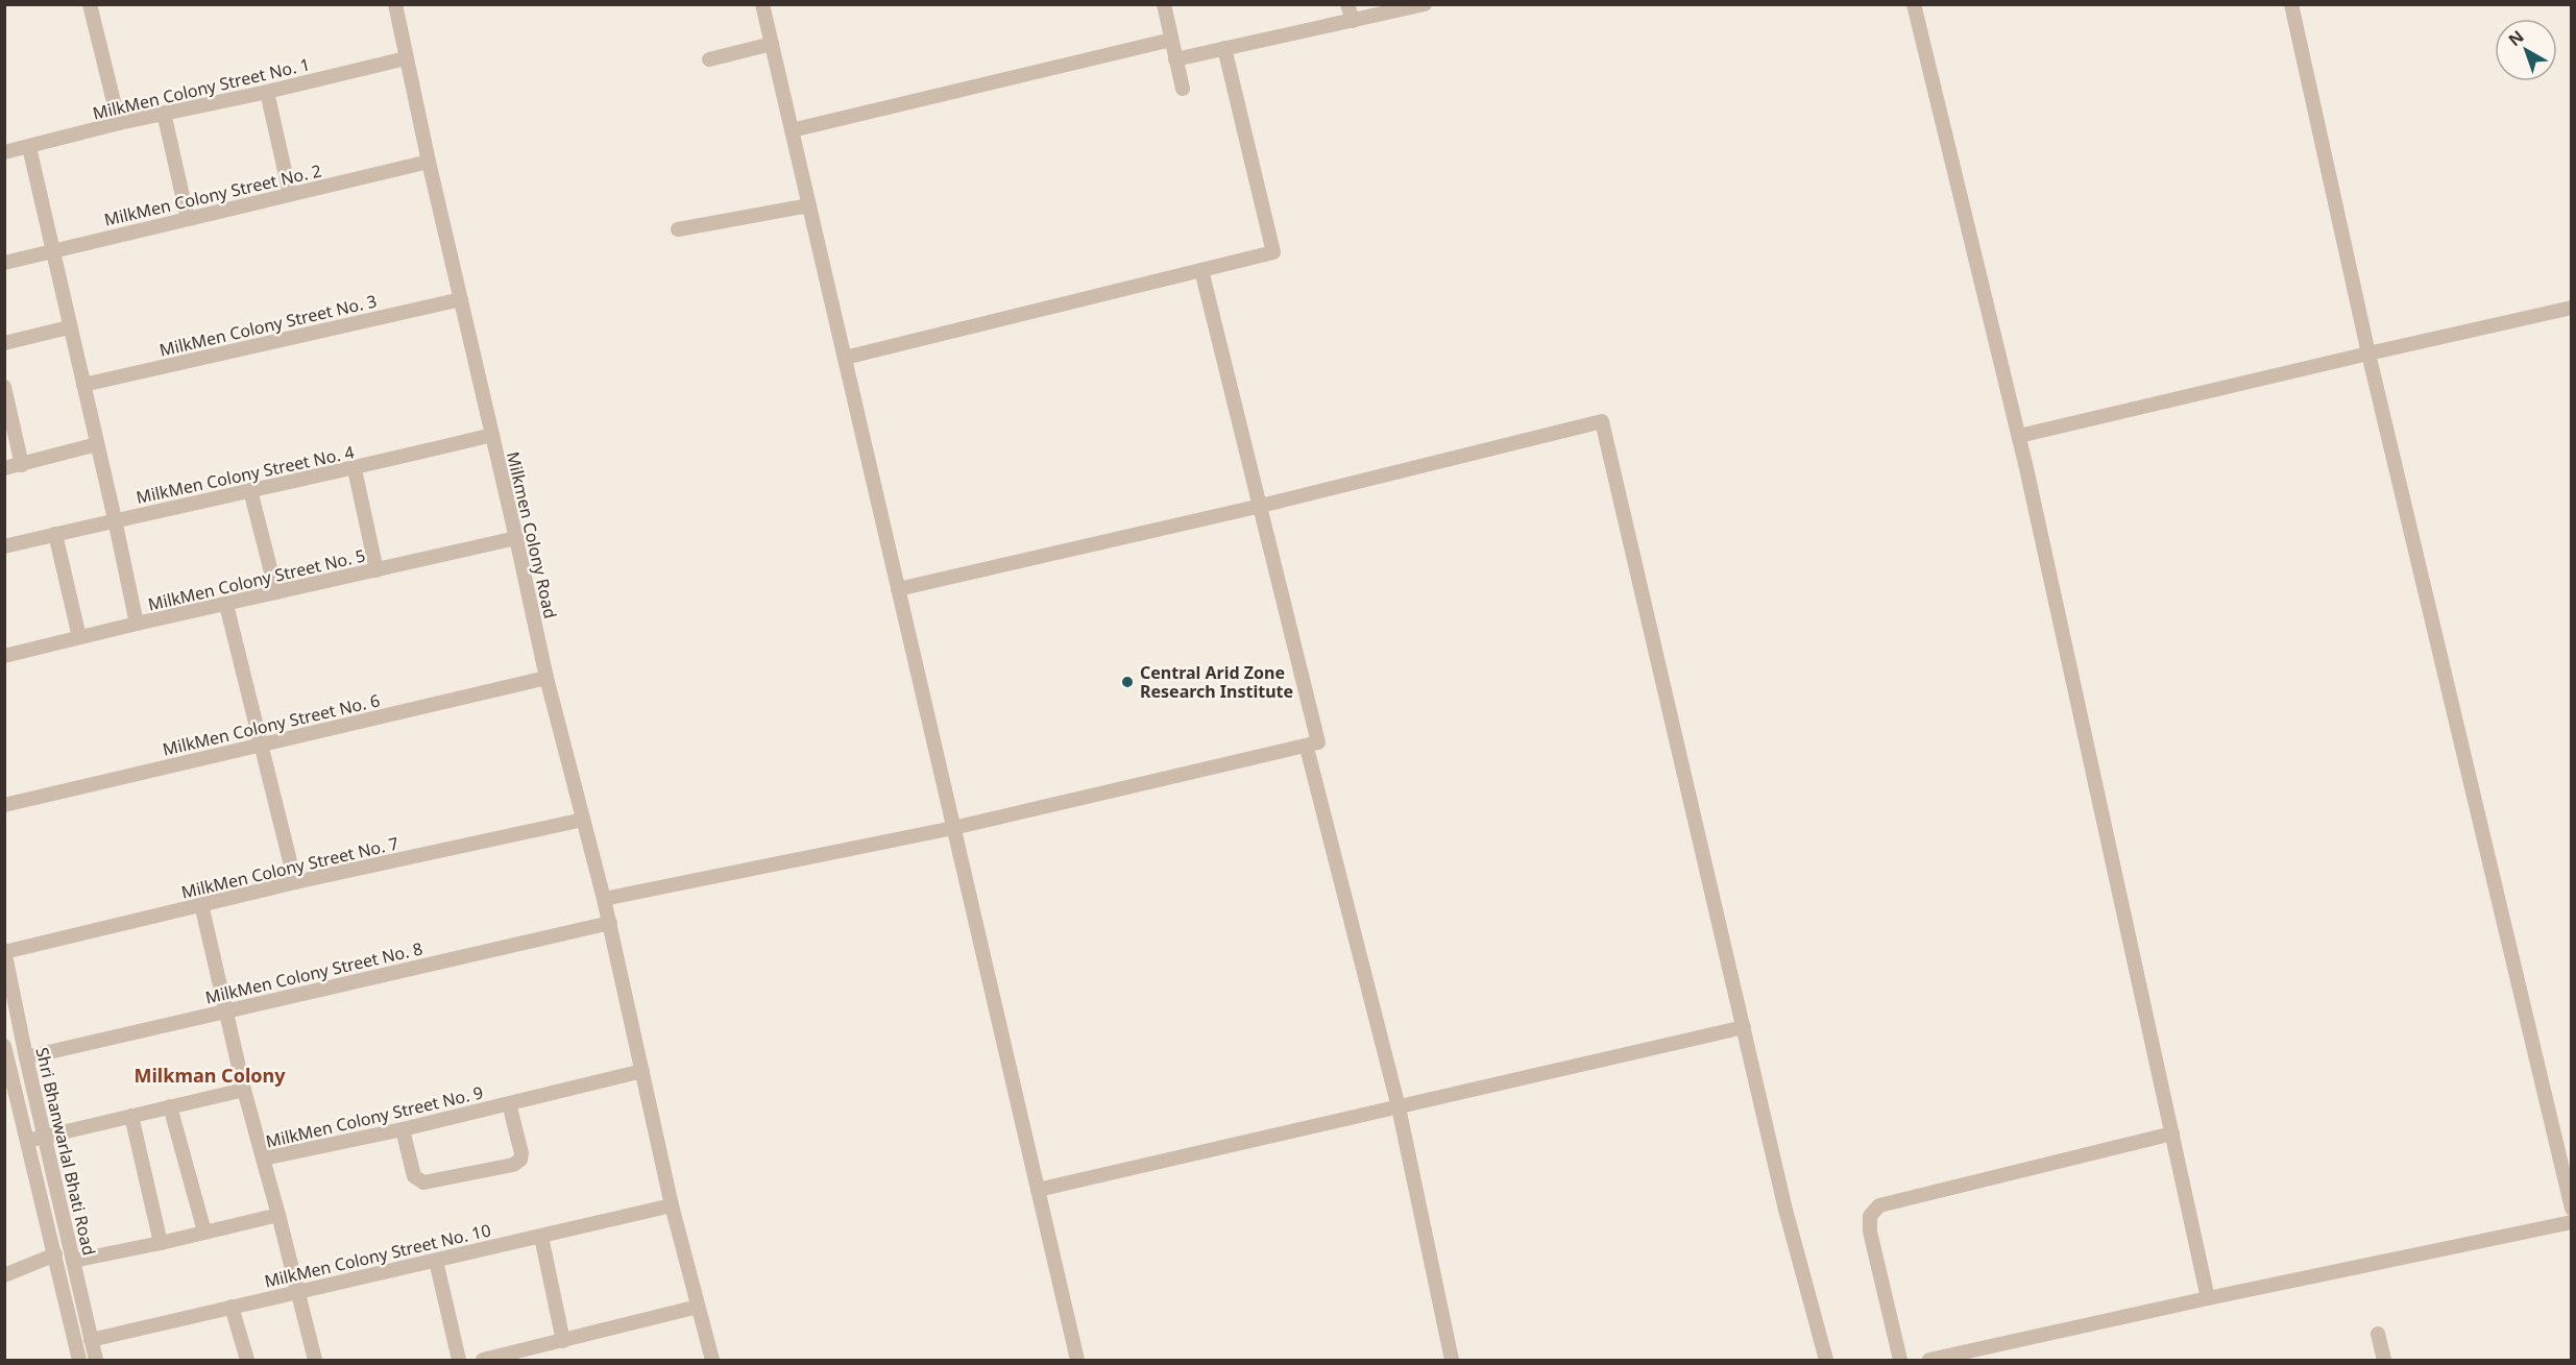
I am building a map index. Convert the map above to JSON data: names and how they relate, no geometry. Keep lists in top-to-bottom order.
{
  "streets": {
    "street": [
      "MilkMen Colony Street No. 1",
      "MilkMen Colony Street No. 2",
      "MilkMen Colony Street No. 3",
      "MilkMen Colony Street No. 4",
      "Milkmen Colony Road",
      "MilkMen Colony Street No. 5",
      "MilkMen Colony Street No. 6",
      "MilkMen Colony Street No. 7",
      "MilkMen Colony Street No. 8",
      "MilkMen Colony Street No. 9",
      "Shri Bhanwarlal Bhati Road",
      "MilkMen Colony Street No. 10"
    ]
  },
  "crossings": [
    ["MilkMen Colony Street No. 1", "Milkmen Colony Road"],
    ["MilkMen Colony Street No. 2", "Milkmen Colony Road"],
    ["MilkMen Colony Street No. 3", "Milkmen Colony Road"],
    ["MilkMen Colony Street No. 4", "Milkmen Colony Road"],
    ["Milkmen Colony Road", "MilkMen Colony Street No. 5"],
    ["Milkmen Colony Road", "MilkMen Colony Street No. 6"],
    ["Milkmen Colony Road", "MilkMen Colony Street No. 7"],
    ["Milkmen Colony Road", "MilkMen Colony Street No. 8"],
    ["Milkmen Colony Road", "MilkMen Colony Street No. 9"],
    ["Milkmen Colony Road", "MilkMen Colony Street No. 10"],
    ["MilkMen Colony Street No. 7", "Shri Bhanwarlal Bhati Road"],
    ["MilkMen Colony Street No. 8", "Shri Bhanwarlal Bhati Road"],
    ["MilkMen Colony Street No. 9", "MilkMen Colony Street No. 10"],
    ["Shri Bhanwarlal Bhati Road", "MilkMen Colony Street No. 10"]
  ],
  "districts": ["Milkman Colony"],
  "places": ["Central Arid Zone Research Institute"],
  "north": "top left"
}
